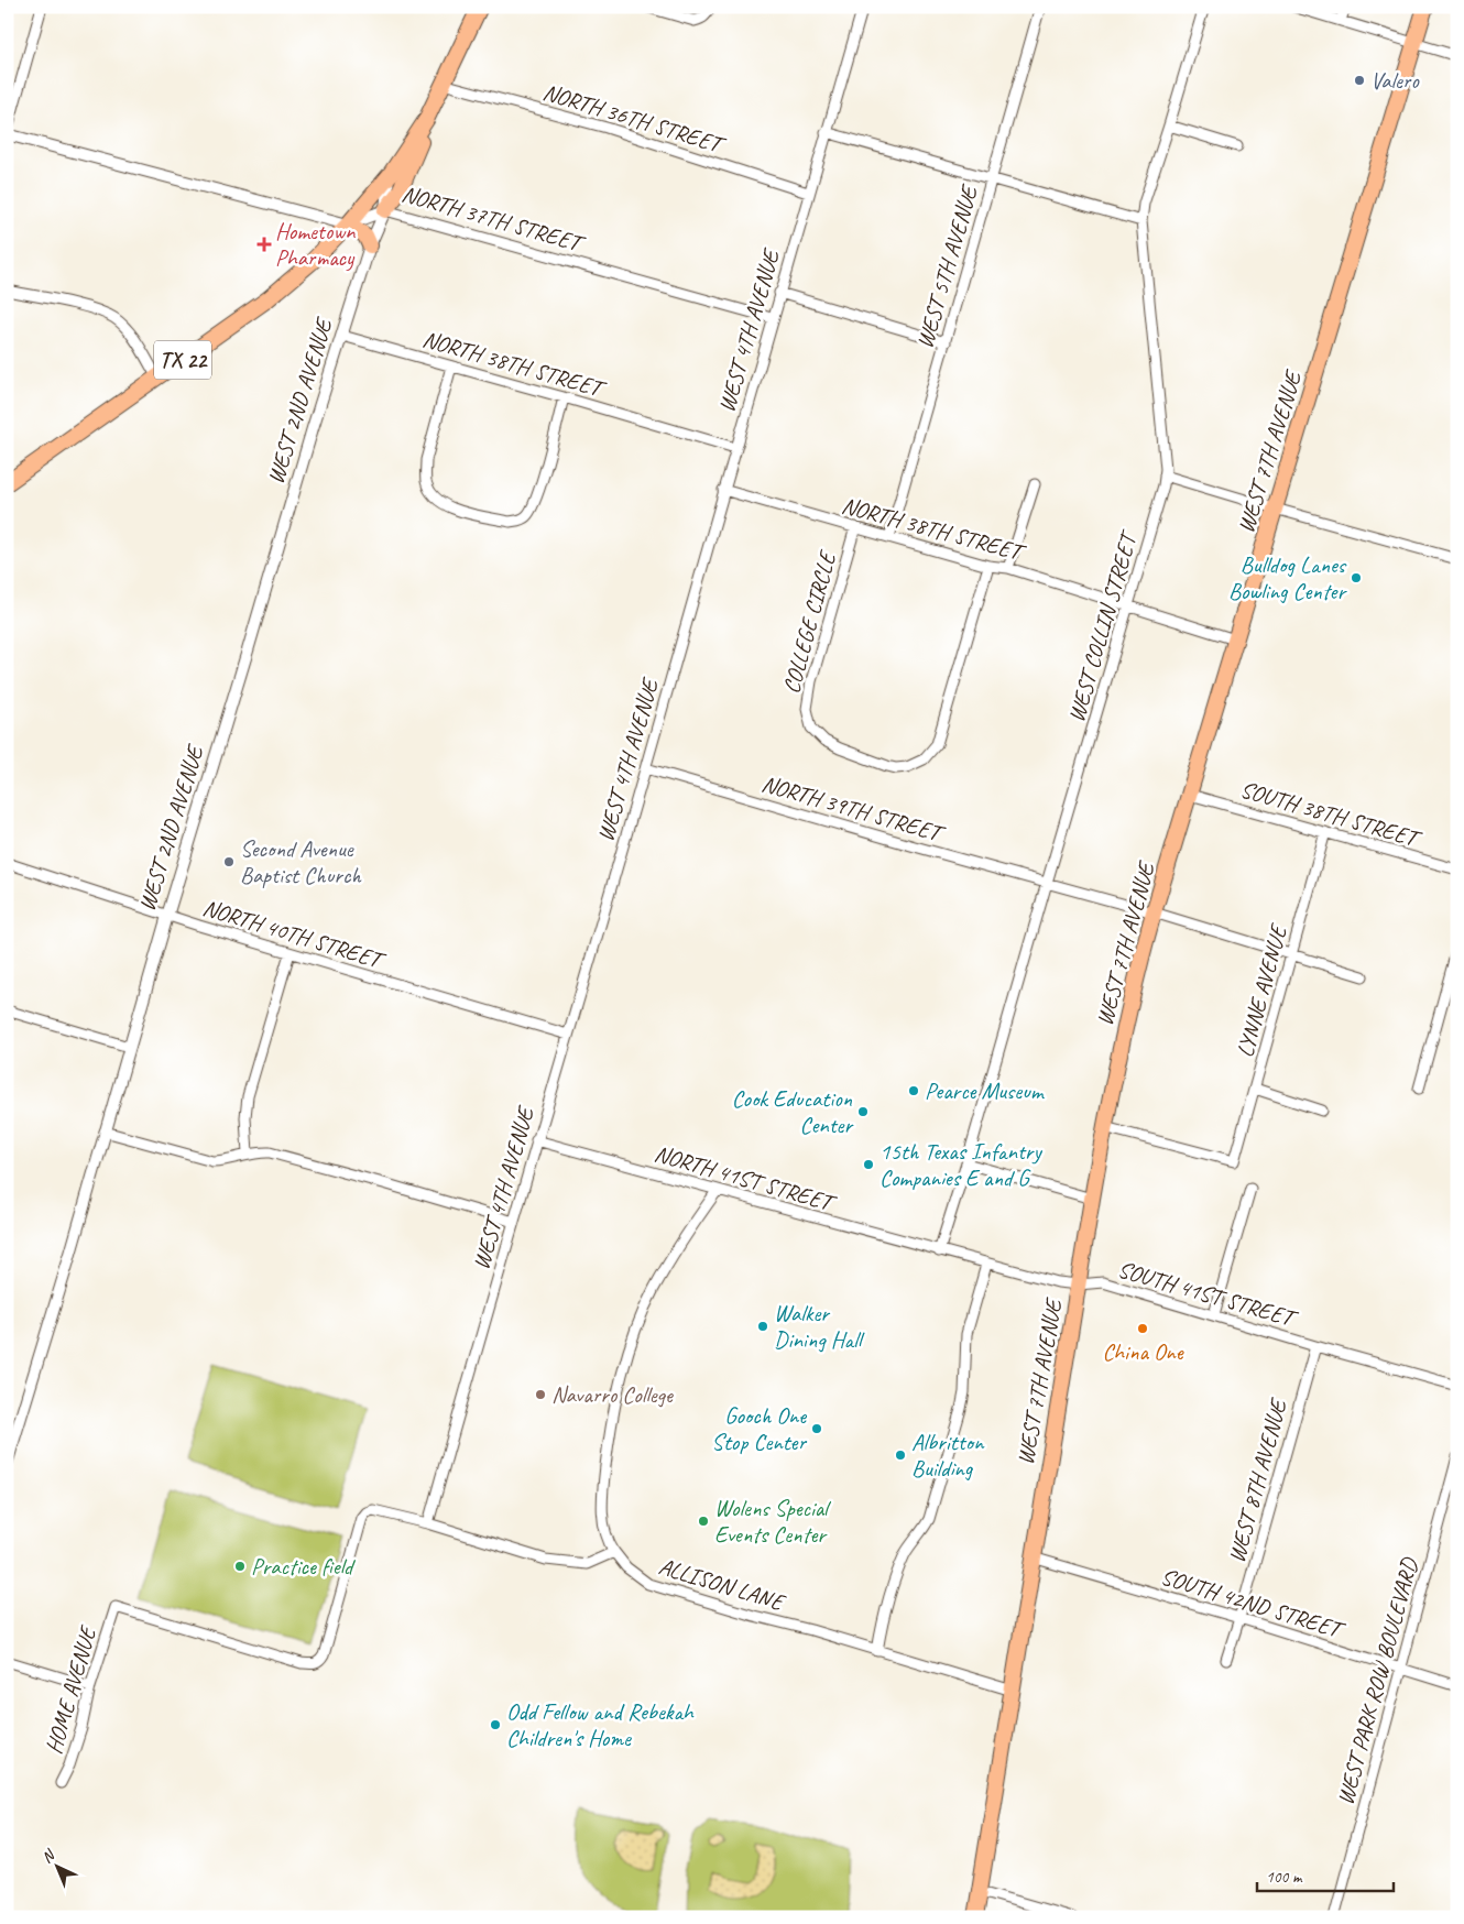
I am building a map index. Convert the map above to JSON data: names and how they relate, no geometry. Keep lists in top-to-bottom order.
{
  "streets": {
    "main road": ["TX 22", "WEST 7TH AVENUE"],
    "street": [
      "NORTH 36TH STREET",
      "NORTH 37TH STREET",
      "WEST 5TH AVENUE",
      "WEST 4TH AVENUE",
      "NORTH 38TH STREET",
      "WEST 2ND AVENUE",
      "COLLEGE CIRCLE",
      "WEST COLLIN STREET",
      "NORTH 39TH STREET",
      "SOUTH 38TH STREET",
      "NORTH 40TH STREET",
      "LYNNE AVENUE",
      "NORTH 41ST STREET",
      "SOUTH 41ST STREET",
      "WEST 8TH AVENUE",
      "ALLISON LANE",
      "SOUTH 42ND STREET",
      "WEST PARK ROW BOULEVARD",
      "HOME AVENUE"
    ]
  },
  "crossings": [
    ["NORTH 36TH STREET", "WEST 4TH AVENUE"],
    ["NORTH 36TH STREET", "TX 22"],
    ["NORTH 37TH STREET", "WEST 4TH AVENUE"],
    ["NORTH 37TH STREET", "TX 22"],
    ["NORTH 37TH STREET", "WEST 2ND AVENUE"],
    ["WEST 5TH AVENUE", "NORTH 38TH STREET"],
    ["WEST 4TH AVENUE", "NORTH 38TH STREET"],
    ["WEST 4TH AVENUE", "NORTH 39TH STREET"],
    ["WEST 4TH AVENUE", "NORTH 40TH STREET"],
    ["WEST 4TH AVENUE", "NORTH 41ST STREET"],
    ["WEST 4TH AVENUE", "HOME AVENUE"],
    ["TX 22", "WEST 2ND AVENUE"],
    ["NORTH 38TH STREET", "WEST 2ND AVENUE"],
    ["NORTH 38TH STREET", "COLLEGE CIRCLE"],
    ["NORTH 38TH STREET", "WEST COLLIN STREET"],
    ["WEST 2ND AVENUE", "NORTH 40TH STREET"],
    ["WEST 7TH AVENUE", "NORTH 39TH STREET"],
    ["WEST 7TH AVENUE", "SOUTH 38TH STREET"],
    ["WEST 7TH AVENUE", "LYNNE AVENUE"],
    ["WEST 7TH AVENUE", "SOUTH 41ST STREET"],
    ["WEST 7TH AVENUE", "ALLISON LANE"],
    ["WEST 7TH AVENUE", "SOUTH 42ND STREET"],
    ["WEST COLLIN STREET", "NORTH 39TH STREET"],
    ["WEST COLLIN STREET", "NORTH 41ST STREET"],
    ["WEST COLLIN STREET", "SOUTH 41ST STREET"],
    ["NORTH 39TH STREET", "LYNNE AVENUE"],
    ["SOUTH 38TH STREET", "LYNNE AVENUE"],
    ["NORTH 41ST STREET", "SOUTH 41ST STREET"],
    ["SOUTH 41ST STREET", "WEST 8TH AVENUE"],
    ["WEST 8TH AVENUE", "SOUTH 42ND STREET"],
    ["SOUTH 42ND STREET", "WEST PARK ROW BOULEVARD"]
  ],
  "places": {
    "other": [
      "Valero",
      "Bulldog Lanes Bowling Center",
      "Second Avenue Baptist Church",
      "Pearce Museum",
      "Cook Education Center",
      "15th Texas Infantry Companies E and G",
      "Walker Dining Hall",
      "China One",
      "Navarro College",
      "Gooch One Stop Center",
      "Albritton Building",
      "Wolens Special Events Center",
      "Practice field",
      "Odd Fellow and Rebekah Children's Home"
    ],
    "health": ["Hometown Pharmacy"]
  },
  "scale_bar": "100 m",
  "north": "top left"
}
